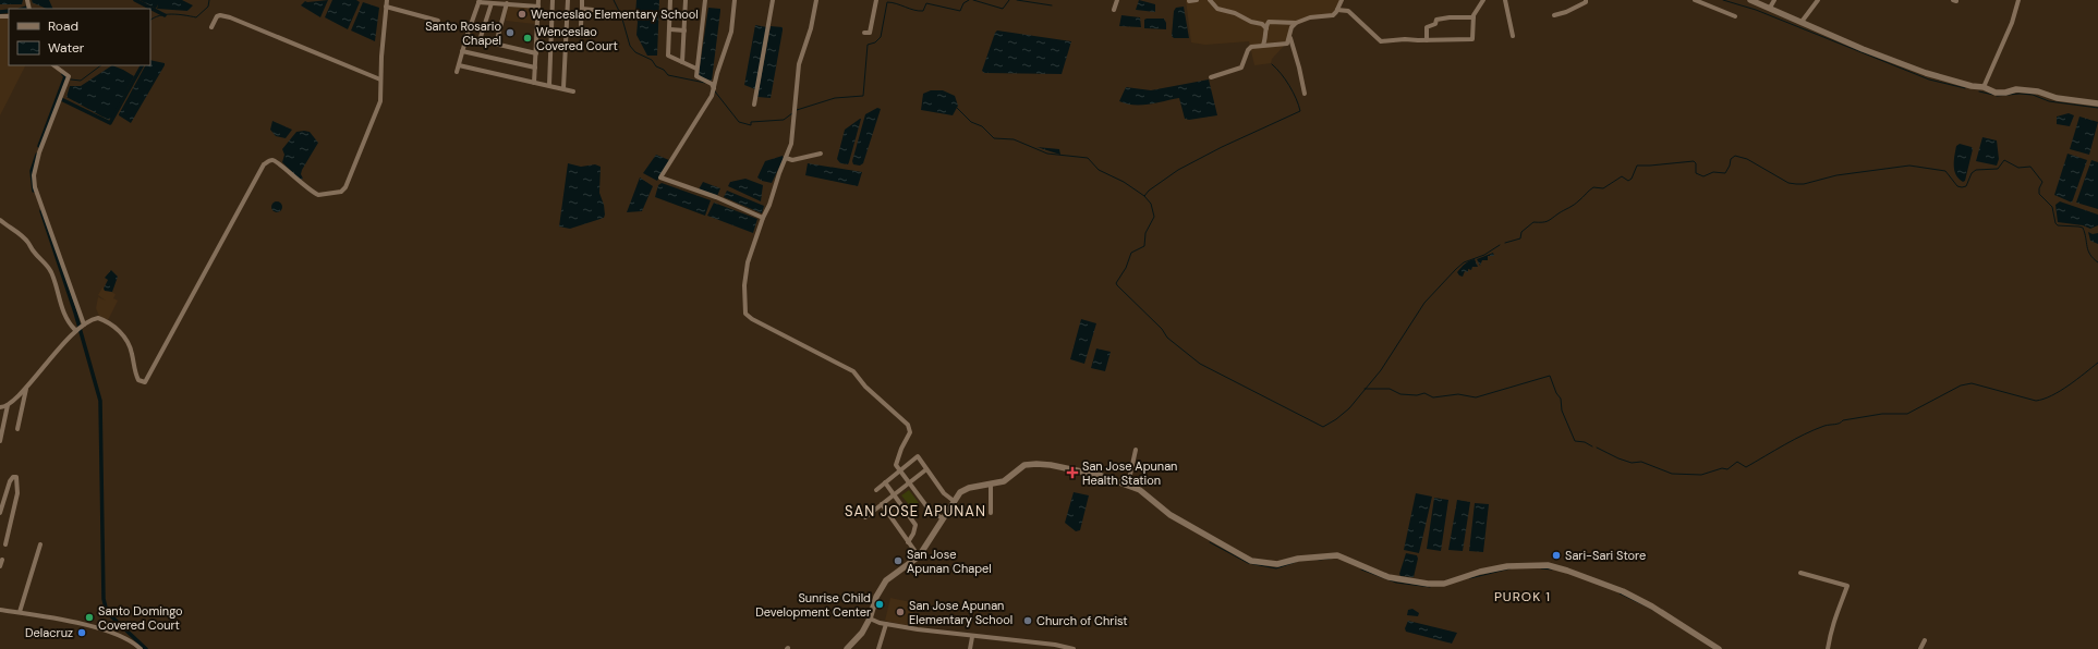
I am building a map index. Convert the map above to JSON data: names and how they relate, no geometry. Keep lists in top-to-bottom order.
{
  "districts": ["SAN JOSE APUNAN", "PUROK 1"],
  "places": {
    "other": [
      "Wenceslao Elementary School",
      "Santo Rosario Chapel",
      "Wenceslao Covered Court",
      "Sari-Sari Store",
      "San Jose Apunan Chapel",
      "Sunrise Child Development Center",
      "San Jose Apunan Elementary School",
      "Santo Domingo Covered Court",
      "Church of Christ",
      "Delacruz"
    ],
    "health": ["San Jose Apunan Health Station"]
  },
  "legend": ["Road", "Water"]
}
